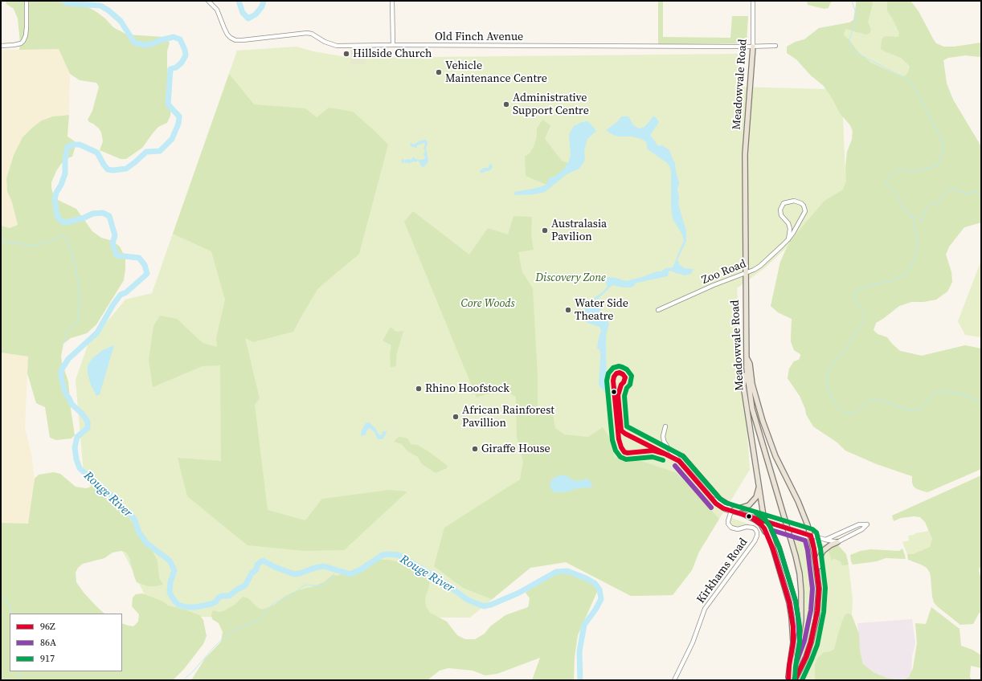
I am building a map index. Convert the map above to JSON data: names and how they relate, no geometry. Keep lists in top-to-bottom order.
{
  "streets": {
    "main road": ["Meadowvale Road"],
    "street": ["Old Finch Avenue", "Zoo Road", "Kirkhams Road"]
  },
  "crossings": [
    ["Old Finch Avenue", "Meadowvale Road"],
    ["Meadowvale Road", "Zoo Road"]
  ],
  "water": ["Rouge River"],
  "parks": ["Discovery Zone", "Core Woods"],
  "places": [
    "Hillside Church",
    "Vehicle Maintenance Centre",
    "Administrative Support Centre",
    "Australasia Pavilion",
    "Water Side Theatre",
    "Rhino Hoofstock",
    "African Rainforest Pavillion",
    "Giraffe House"
  ],
  "lines": ["transit line 917", "transit line 96Z", "transit line 86A"],
  "legend": ["96Z", "86A", "917"]
}
